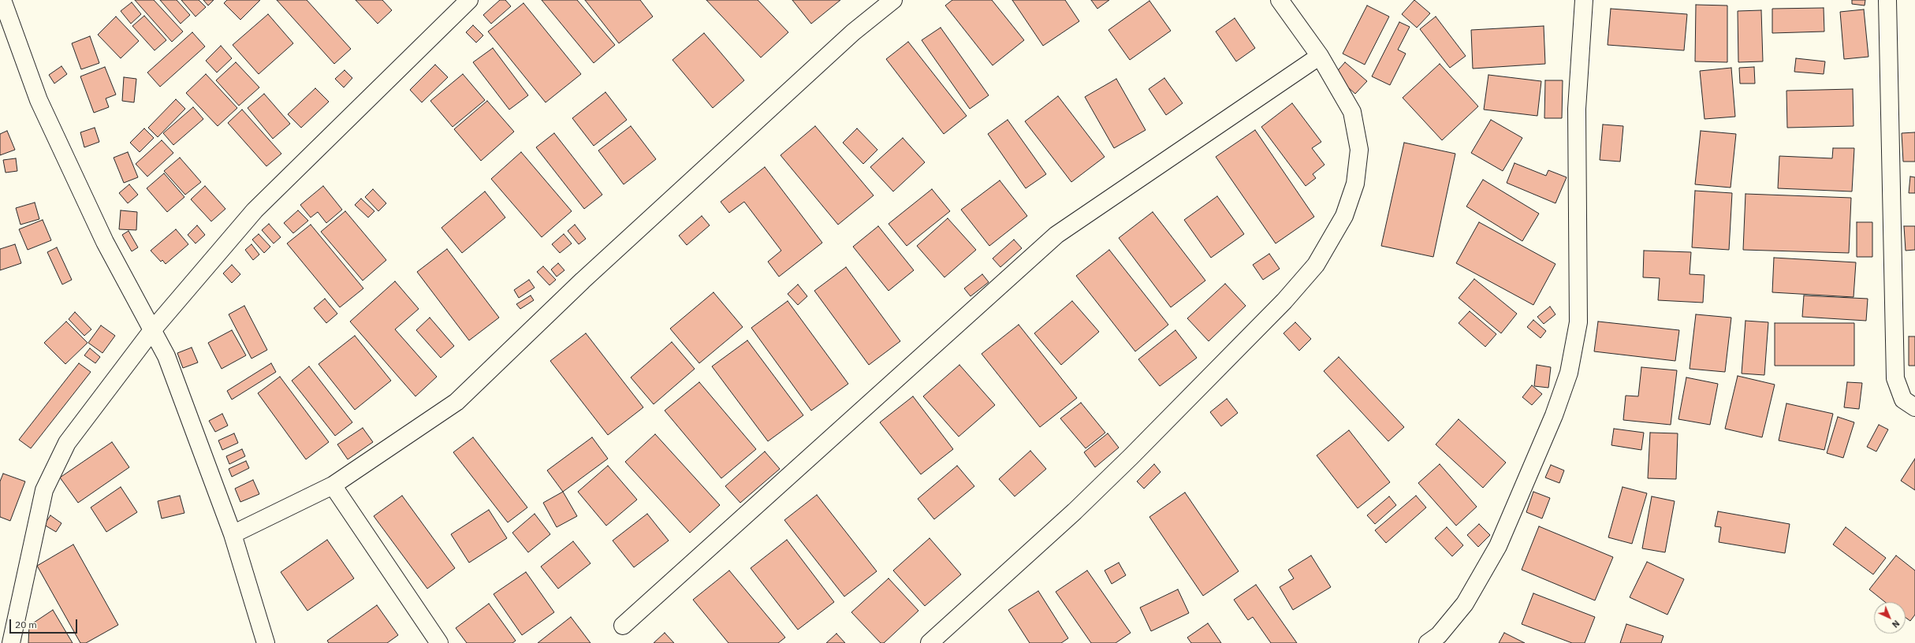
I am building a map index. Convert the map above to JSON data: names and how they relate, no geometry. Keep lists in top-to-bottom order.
{
  "scale_bar": "20 m",
  "north": "bottom right"
}
